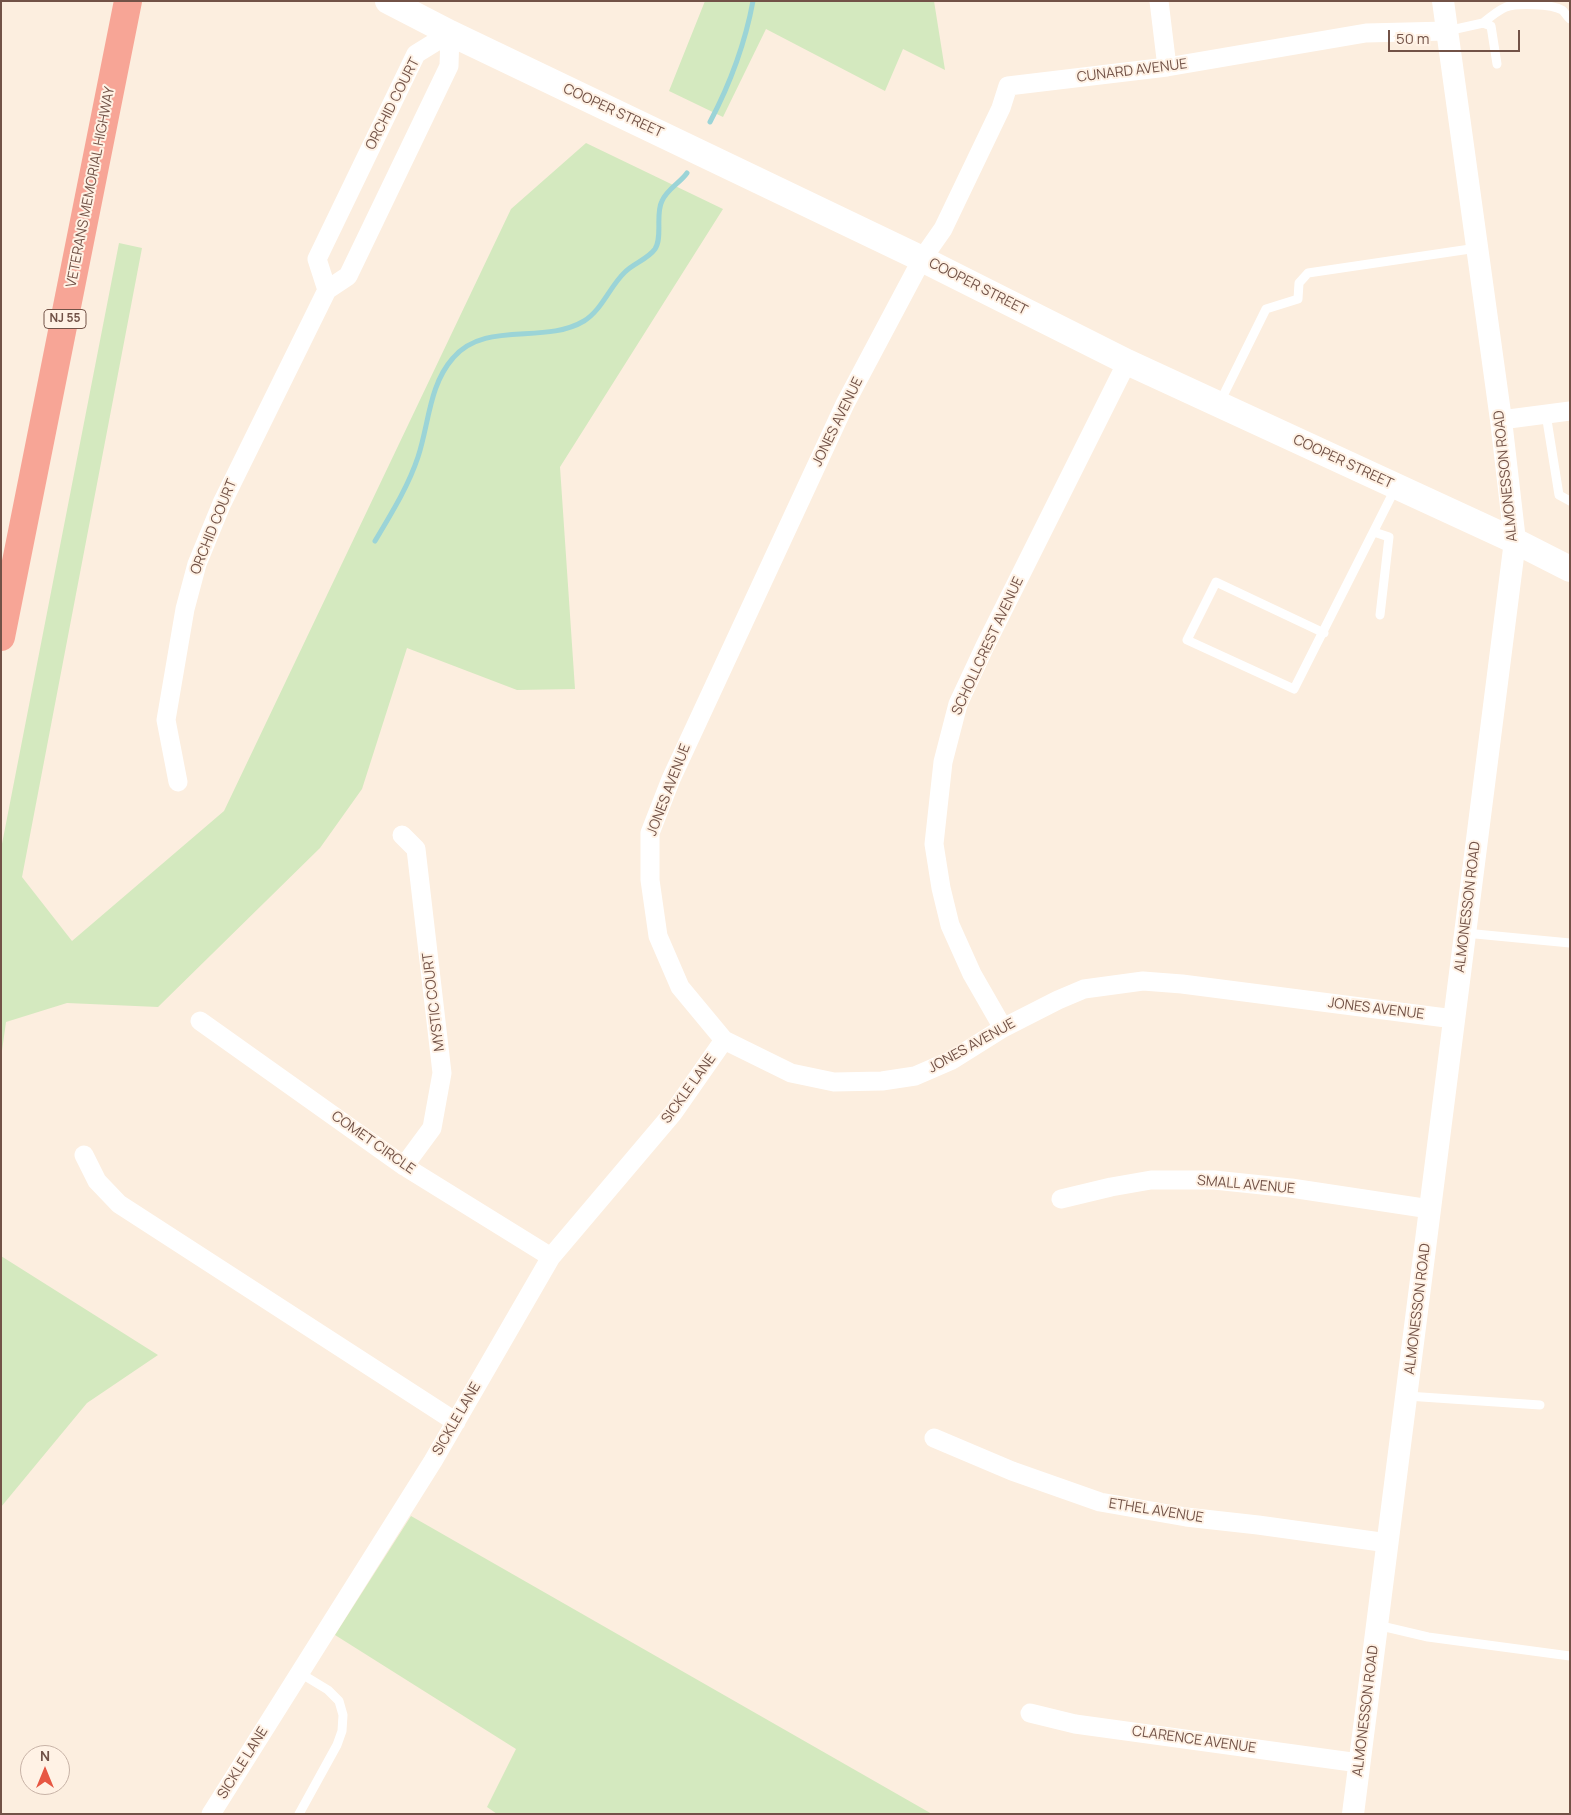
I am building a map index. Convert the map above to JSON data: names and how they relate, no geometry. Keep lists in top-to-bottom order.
{
  "streets": {
    "highway": ["VETERANS MEMORIAL HIGHWAY", "NJ 55"],
    "main road": ["COOPER STREET"],
    "street": [
      "CUNARD AVENUE",
      "ORCHID COURT",
      "JONES AVENUE",
      "ALMONESSON ROAD",
      "SCHOLLCREST AVENUE",
      "MYSTIC COURT",
      "SICKLE LANE",
      "COMET CIRCLE",
      "SMALL AVENUE",
      "ETHEL AVENUE",
      "CLARENCE AVENUE"
    ]
  },
  "crossings": [
    ["CUNARD AVENUE", "COOPER STREET"],
    ["CUNARD AVENUE", "JONES AVENUE"],
    ["CUNARD AVENUE", "ALMONESSON ROAD"],
    ["ORCHID COURT", "COOPER STREET"],
    ["COOPER STREET", "JONES AVENUE"],
    ["COOPER STREET", "ALMONESSON ROAD"],
    ["COOPER STREET", "SCHOLLCREST AVENUE"],
    ["JONES AVENUE", "ALMONESSON ROAD"],
    ["JONES AVENUE", "SCHOLLCREST AVENUE"],
    ["JONES AVENUE", "SICKLE LANE"],
    ["ALMONESSON ROAD", "SMALL AVENUE"],
    ["ALMONESSON ROAD", "ETHEL AVENUE"],
    ["ALMONESSON ROAD", "CLARENCE AVENUE"],
    ["MYSTIC COURT", "COMET CIRCLE"],
    ["SICKLE LANE", "COMET CIRCLE"]
  ],
  "scale_bar": "50 m",
  "north": "top"
}
